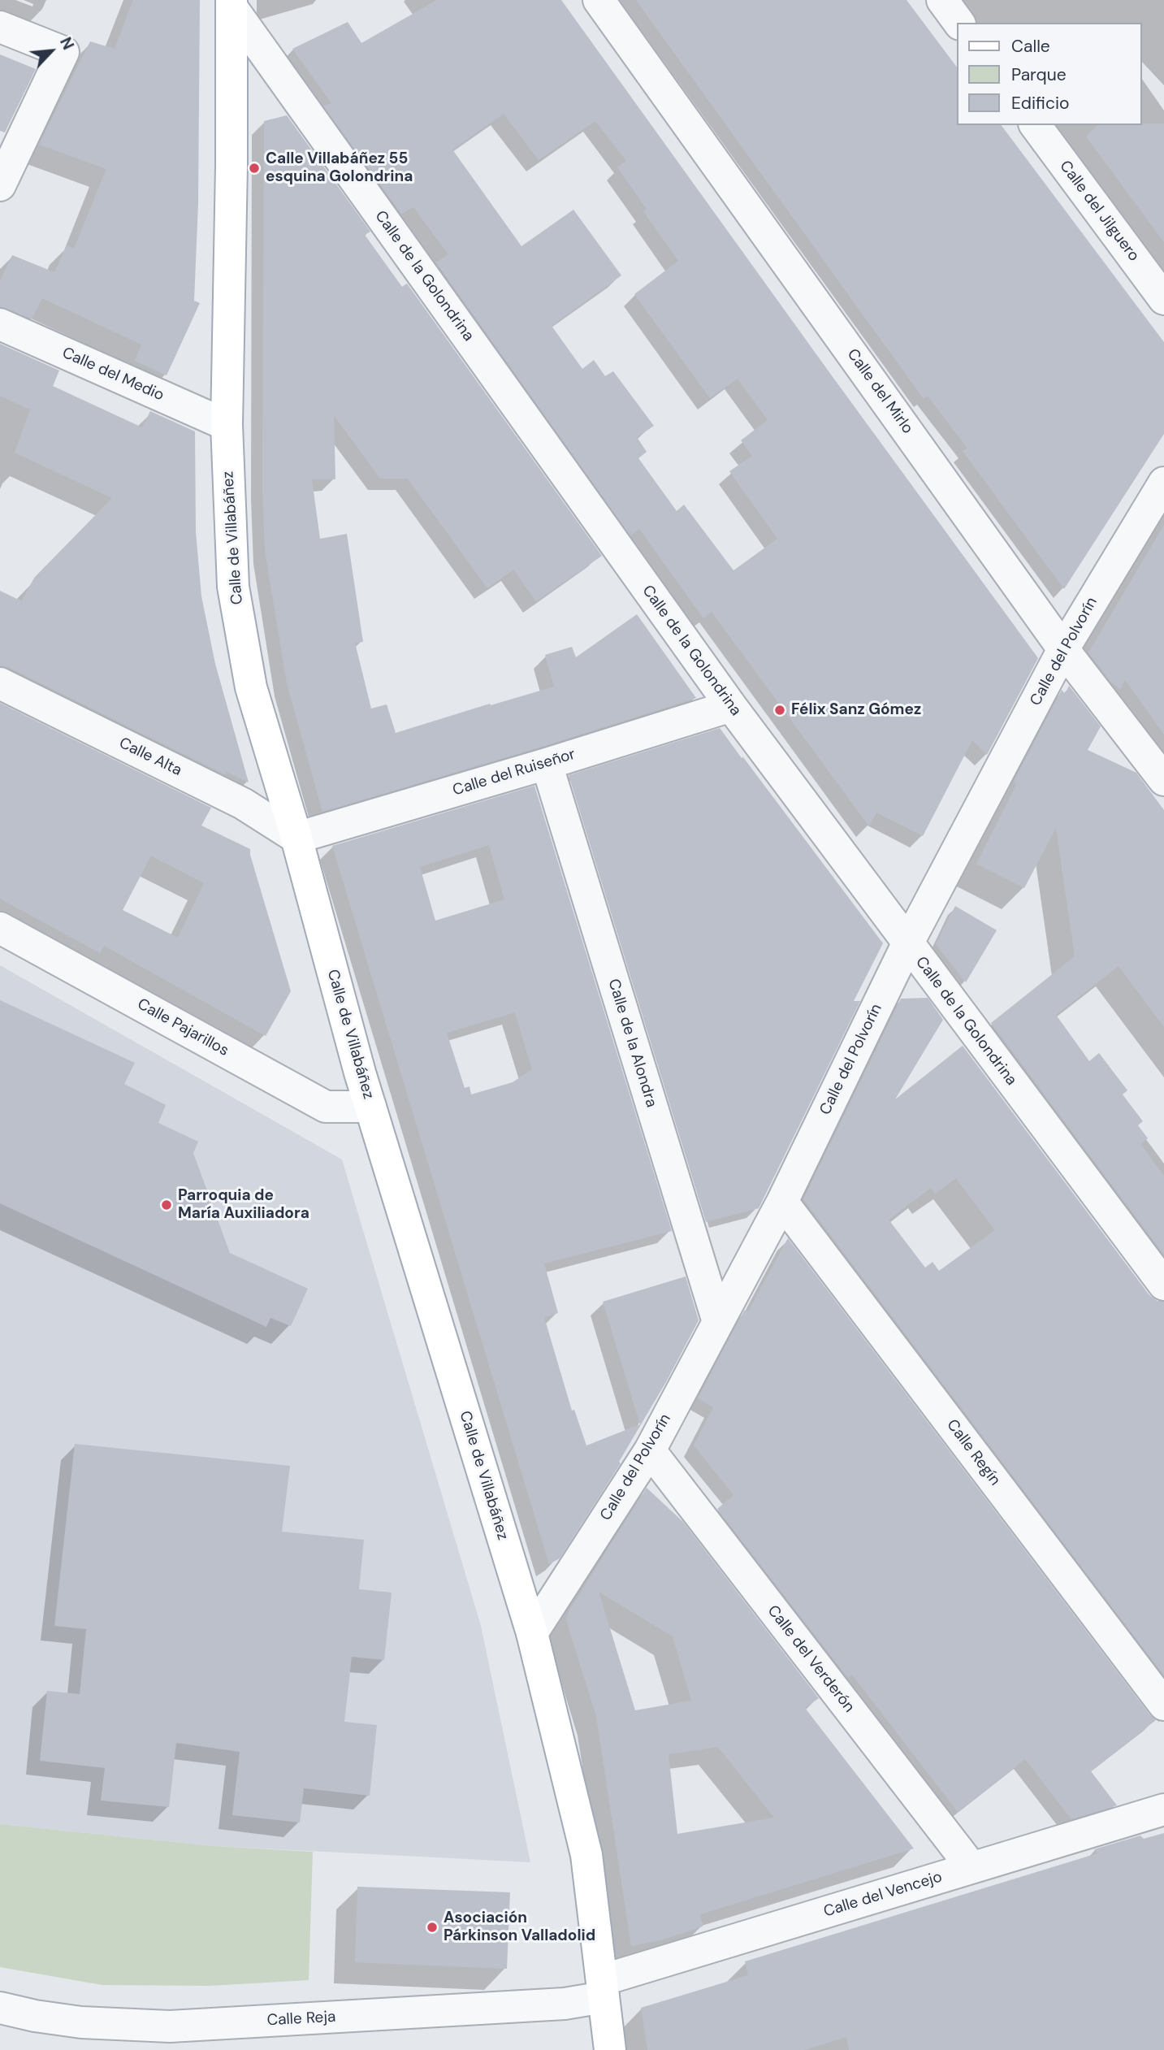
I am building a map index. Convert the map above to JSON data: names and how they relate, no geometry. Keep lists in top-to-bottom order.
{
  "streets": {
    "main road": ["Calle de Villabáñez"],
    "street": [
      "Calle del Jilguero",
      "Calle de la Golondrina",
      "Calle del Medio",
      "Calle del Mirlo",
      "Calle del Polvorín",
      "Calle Alta",
      "Calle del Ruiseñor",
      "Calle Pajarillos",
      "Calle de la Alondra",
      "Calle Regín",
      "Calle del Verderón",
      "Calle del Vencejo",
      "Calle Reja"
    ]
  },
  "crossings": [
    ["Calle de la Golondrina", "Calle de Villabáñez"],
    ["Calle de la Golondrina", "Calle del Polvorín"],
    ["Calle de la Golondrina", "Calle del Ruiseñor"],
    ["Calle del Medio", "Calle de Villabáñez"],
    ["Calle del Mirlo", "Calle del Polvorín"],
    ["Calle de Villabáñez", "Calle del Polvorín"],
    ["Calle de Villabáñez", "Calle Alta"],
    ["Calle de Villabáñez", "Calle del Ruiseñor"],
    ["Calle de Villabáñez", "Calle Pajarillos"],
    ["Calle de Villabáñez", "Calle del Vencejo"],
    ["Calle de Villabáñez", "Calle Reja"],
    ["Calle del Polvorín", "Calle de la Alondra"],
    ["Calle del Polvorín", "Calle Regín"],
    ["Calle del Polvorín", "Calle del Verderón"],
    ["Calle Alta", "Calle del Ruiseñor"],
    ["Calle del Ruiseñor", "Calle de la Alondra"],
    ["Calle del Verderón", "Calle del Vencejo"],
    ["Calle del Vencejo", "Calle Reja"]
  ],
  "places": [
    "Calle Villabáñez 55 esquina Golondrina",
    "Félix Sanz Gómez",
    "Parroquia de María Auxiliadora",
    "Asociación Párkinson Valladolid"
  ],
  "legend": ["Calle", "Parque", "Edificio"],
  "north": "top right"
}
